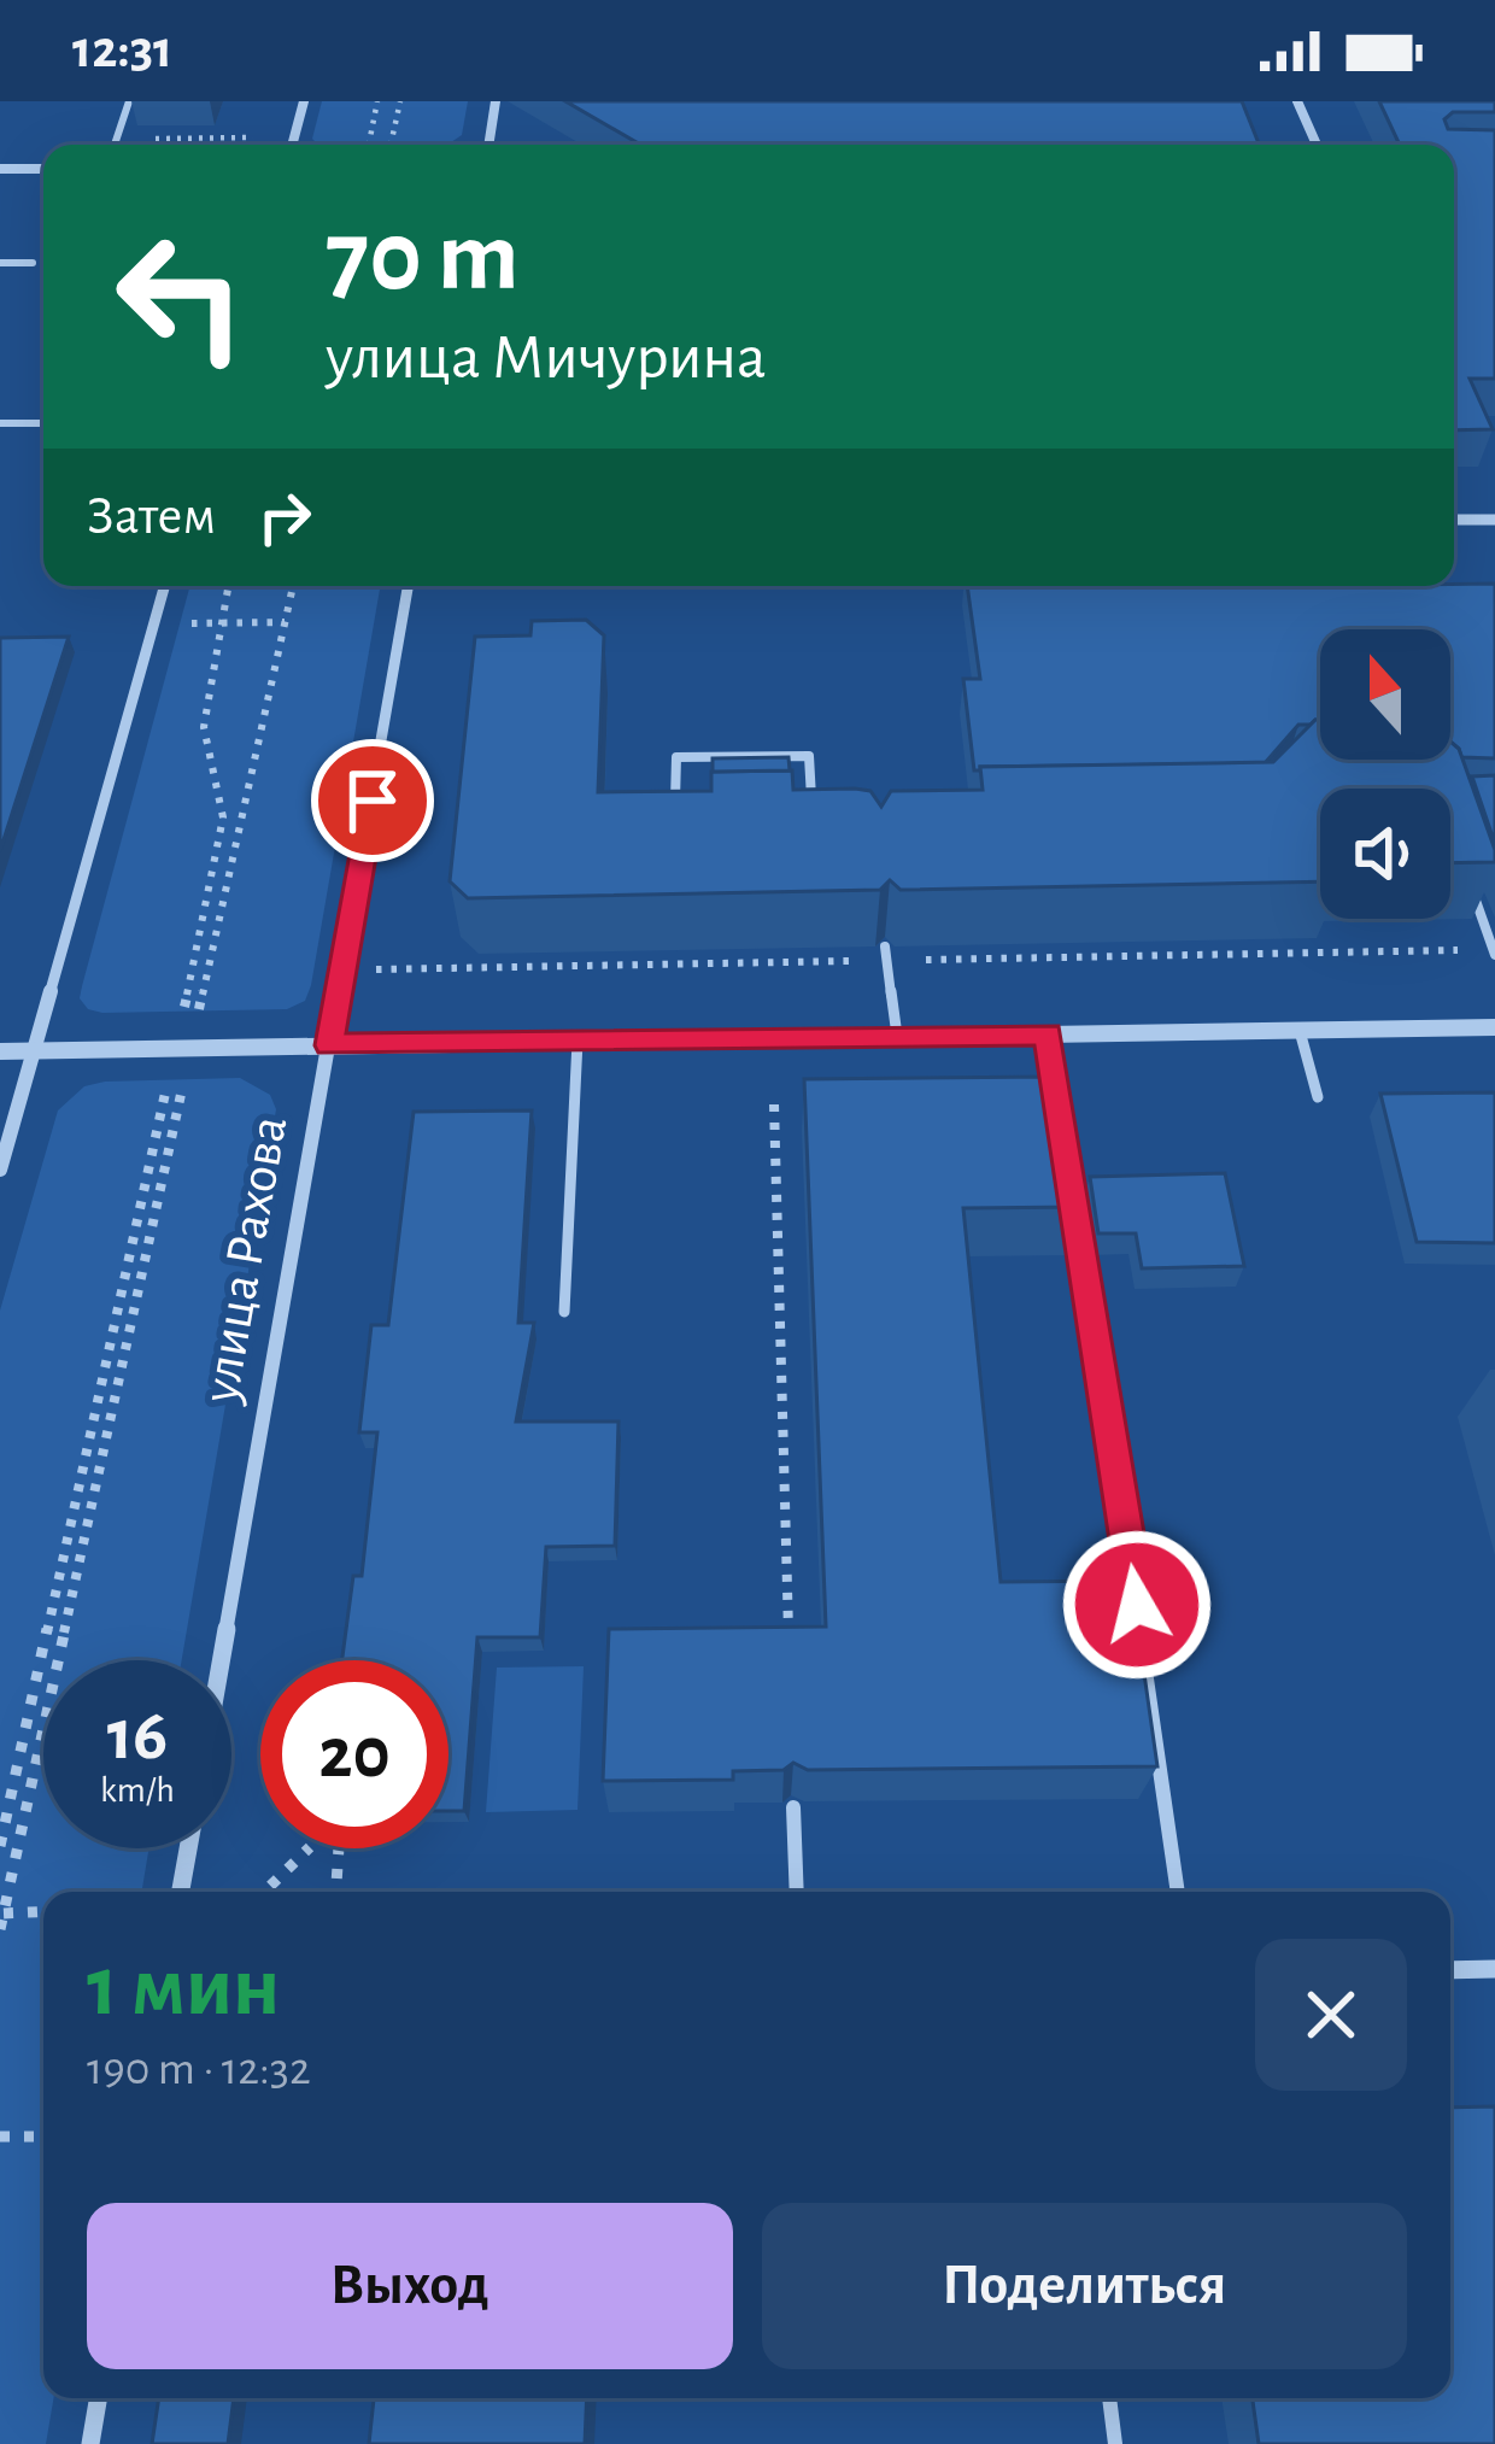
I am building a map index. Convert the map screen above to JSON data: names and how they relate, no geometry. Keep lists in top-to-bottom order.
{
  "streets": {
    "street": ["улица Рахова"]
  },
  "north": "top",
  "page": {
    "status": "12:31",
    "turn": ["70 m", "улица Мичурина"],
    "then": "Затем",
    "speed": "16 km/h",
    "limit": "20",
    "heading": ["1 мин", "190 m · 12:32"],
    "buttons": ["Выход", "Поделиться"]
  }
}
